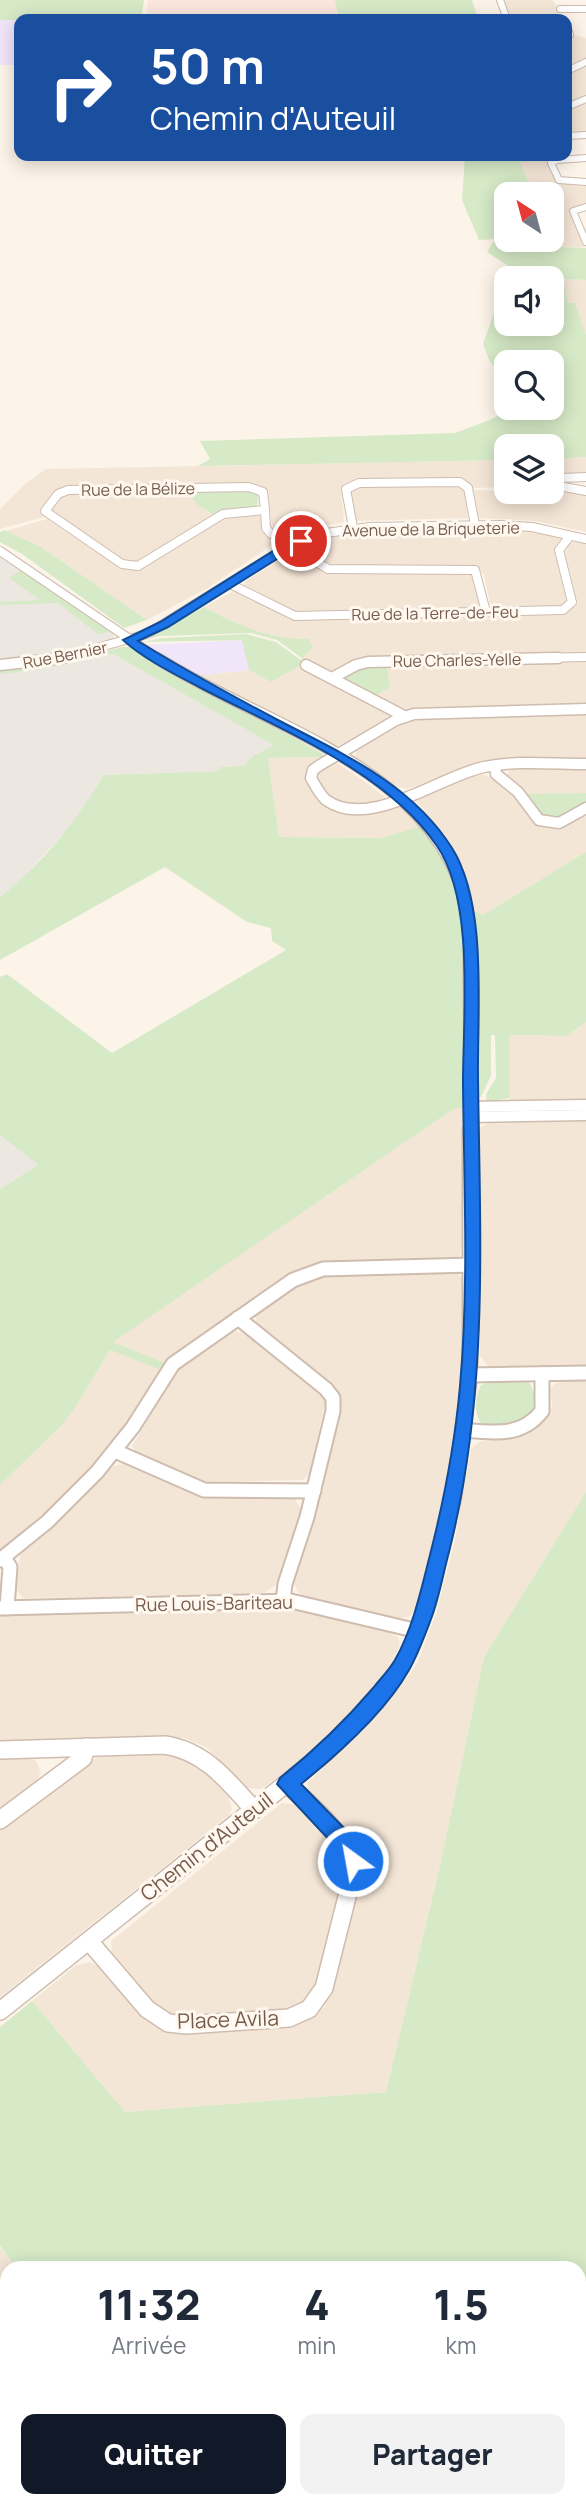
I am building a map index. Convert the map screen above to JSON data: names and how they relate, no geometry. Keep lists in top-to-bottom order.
{
  "streets": {
    "street": [
      "Rue de la Bélize",
      "Avenue de la Briqueterie",
      "Rue de la Terre-de-Feu",
      "Rue Bernier",
      "Rue Charles-Yelle",
      "Rue Louis-Bariteau",
      "Chemin d'Auteuil",
      "Place Avila"
    ]
  },
  "crossings": [
    ["Rue de la Bélize", "Avenue de la Briqueterie"],
    ["Rue de la Bélize", "Rue de la Terre-de-Feu"],
    ["Avenue de la Briqueterie", "Rue de la Terre-de-Feu"],
    ["Avenue de la Briqueterie", "Rue Bernier"],
    ["Avenue de la Briqueterie", "Chemin d'Auteuil"],
    ["Rue Bernier", "Chemin d'Auteuil"],
    ["Rue Louis-Bariteau", "Chemin d'Auteuil"],
    ["Chemin d'Auteuil", "Place Avila"]
  ],
  "north": "top left",
  "page": {
    "turn": ["50 m", "Chemin d'Auteuil"],
    "eta": [
      "11:32",
      "Arrivée",
      "4",
      "min",
      "1.5",
      "km"
    ],
    "buttons": ["Quitter", "Partager"]
  }
}
